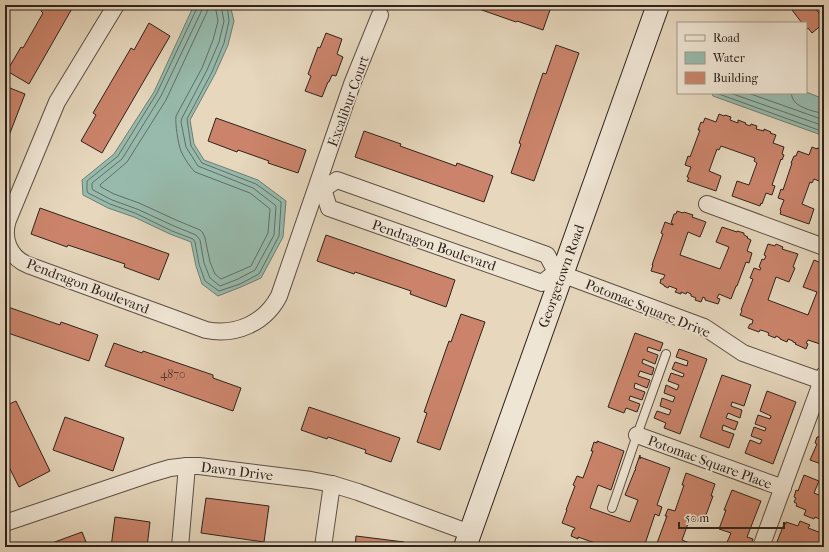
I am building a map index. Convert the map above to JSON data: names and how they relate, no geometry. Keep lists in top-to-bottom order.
{
  "streets": {
    "main road": ["Georgetown Road"],
    "street": [
      "Excalibur Court",
      "Pendragon Boulevard",
      "Potomac Square Drive",
      "Potomac Square Place",
      "Dawn Drive"
    ]
  },
  "crossings": [
    ["Excalibur Court", "Pendragon Boulevard"],
    ["Pendragon Boulevard", "Georgetown Road"],
    ["Pendragon Boulevard", "Potomac Square Drive"],
    ["Georgetown Road", "Potomac Square Drive"],
    ["Georgetown Road", "Dawn Drive"]
  ],
  "house_numbers": ["4870"],
  "legend": ["Road", "Water", "Building"],
  "scale_bar": "50 m"
}
